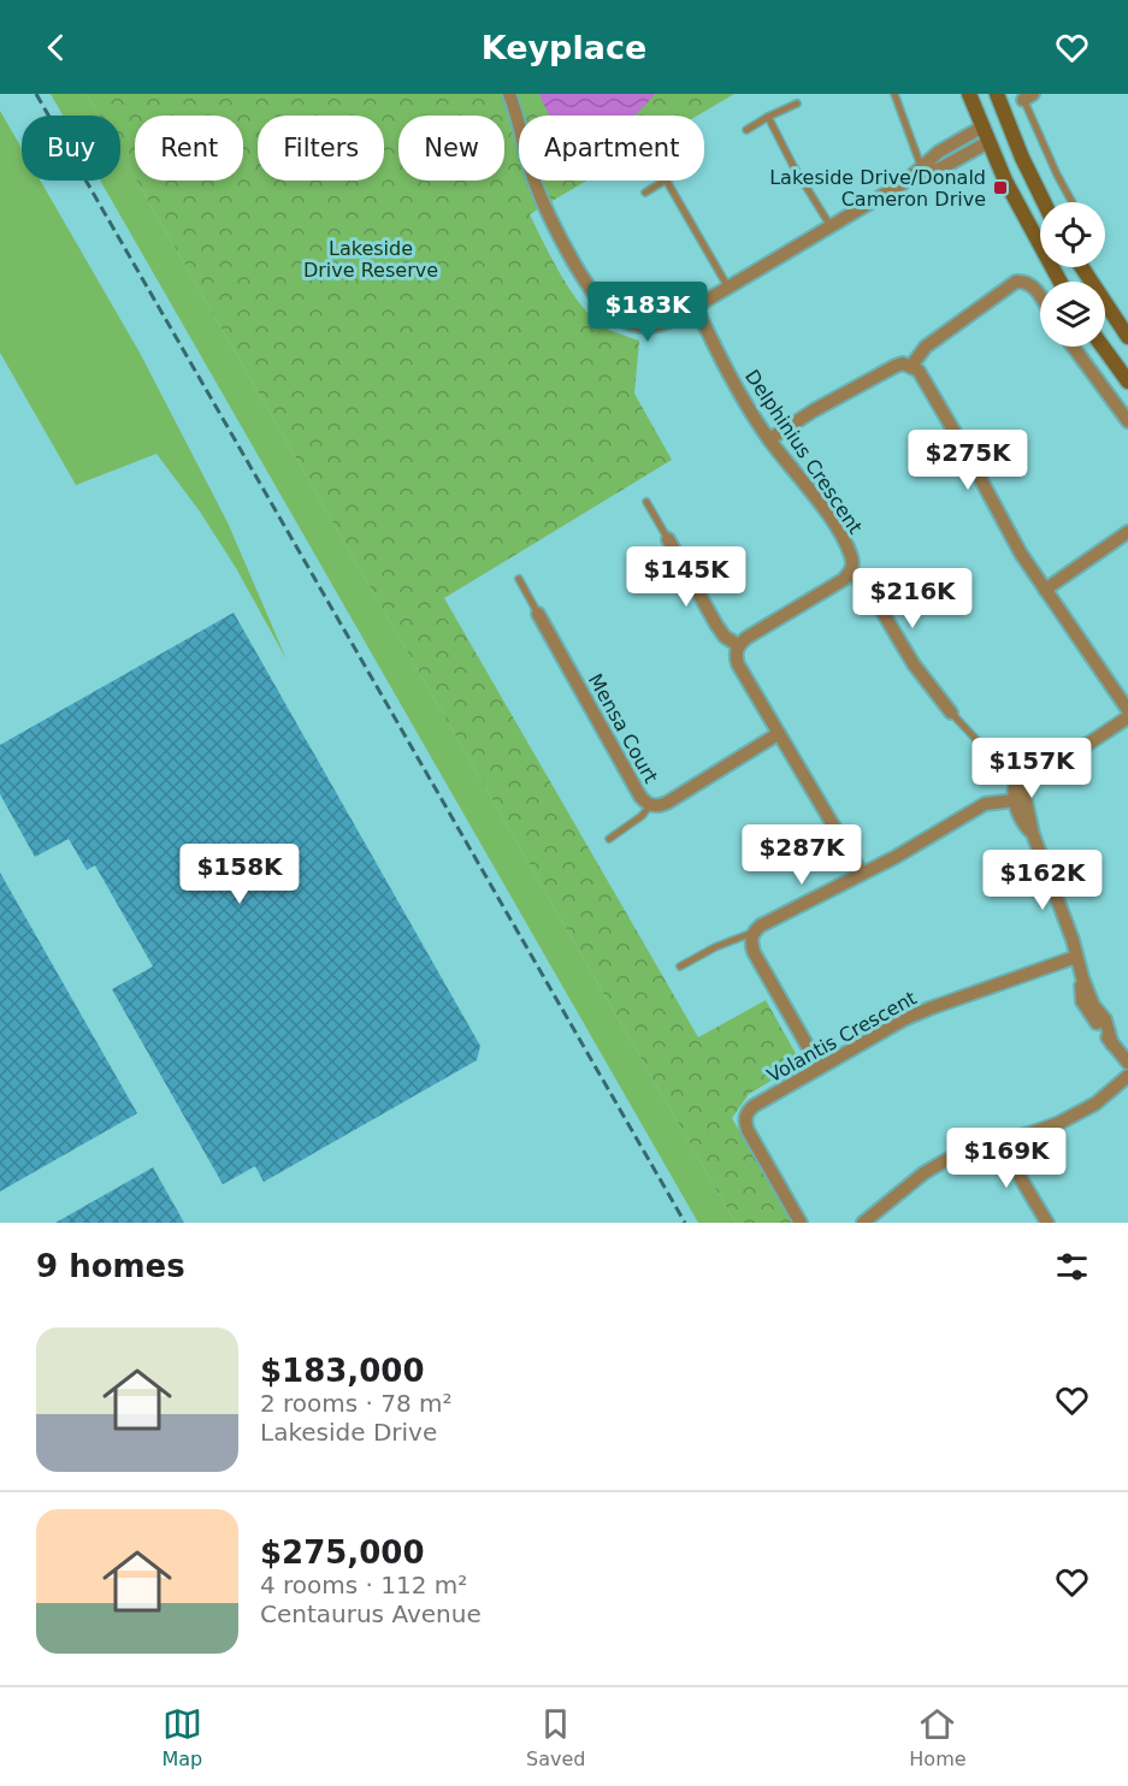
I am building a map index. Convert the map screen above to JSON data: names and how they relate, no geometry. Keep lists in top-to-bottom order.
{
  "streets": {
    "street": ["Delphinius Crescent", "Mensa Court", "Volantis Crescent"]
  },
  "parks": ["Lakeside Drive Reserve"],
  "places": {
    "transit": ["Lakeside Drive/Donald Cameron Drive"]
  },
  "page": {
    "header": "Keyplace",
    "chip": [
      "Buy",
      "Rent",
      "Filters",
      "New",
      "Apartment"
    ],
    "price": [
      "$183K",
      "$275K",
      "$145K",
      "$216K",
      "$157K",
      "$287K",
      "$158K",
      "$162K",
      "$169K"
    ],
    "heading": "9 homes",
    "list": [
      {
        "name": "$183,000",
        "note": "2 rooms · 78 m² · Lakeside Drive"
      },
      {
        "name": "$275,000",
        "note": "4 rooms · 112 m² · Centaurus Avenue"
      }
    ],
    "tabs": ["Map", "Saved", "Home"]
  }
}
